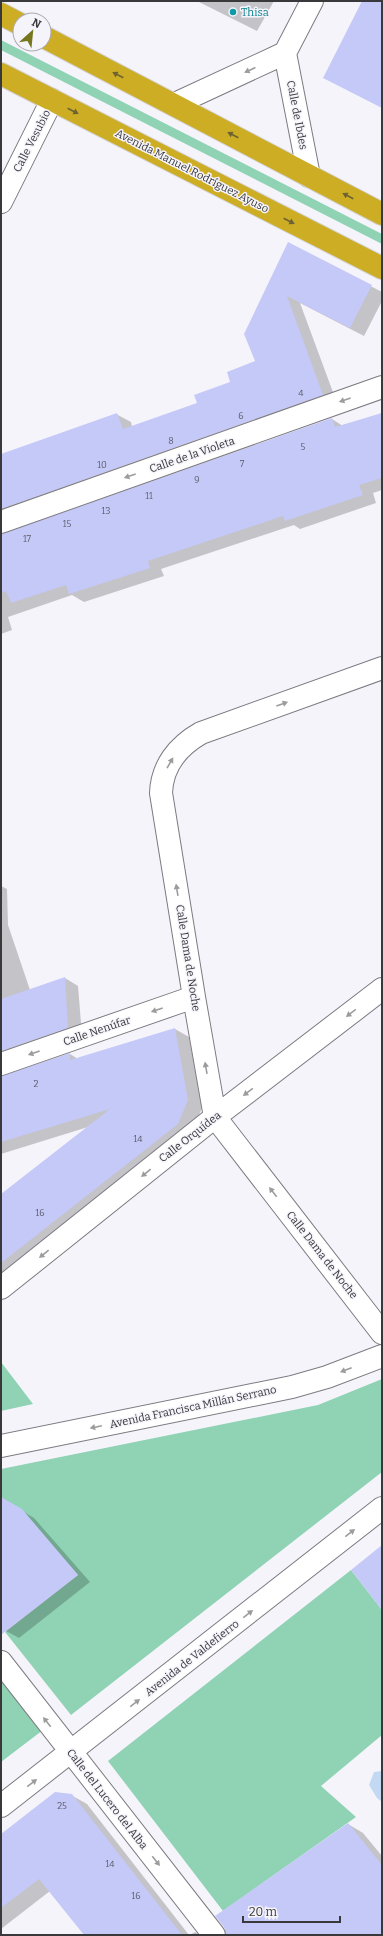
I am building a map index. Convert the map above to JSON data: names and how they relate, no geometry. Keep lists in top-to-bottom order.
{
  "streets": {
    "highway": ["Avenida Manuel Rodríguez Ayuso"],
    "street": [
      "Calle de Ibdes",
      "Calle Vesubio",
      "Calle de la Violeta",
      "Calle Dama de Noche",
      "Calle Nenúfar",
      "Calle Orquídea",
      "Avenida Francisca Millán Serrano",
      "Avenida de Valdefierro",
      "Calle del Lucero del Alba"
    ]
  },
  "crossings": [
    ["Calle Vesubio", "Avenida Manuel Rodríguez Ayuso"],
    ["Calle Dama de Noche", "Calle Nenúfar"],
    ["Calle Dama de Noche", "Calle Orquídea"],
    ["Avenida de Valdefierro", "Calle del Lucero del Alba"]
  ],
  "one_way": [
    "Calle de la Violeta",
    "Calle Nenúfar",
    "Calle Orquídea",
    "Avenida Francisca Millán Serrano",
    "Avenida de Valdefierro"
  ],
  "places": ["Thisa"],
  "house_numbers": [
    "4",
    "6",
    "8",
    "5",
    "7",
    "10",
    "9",
    "11",
    "13",
    "15",
    "17",
    "2",
    "14",
    "16",
    "25",
    "14",
    "16"
  ],
  "scale_bar": "20 m",
  "north": "top right"
}
